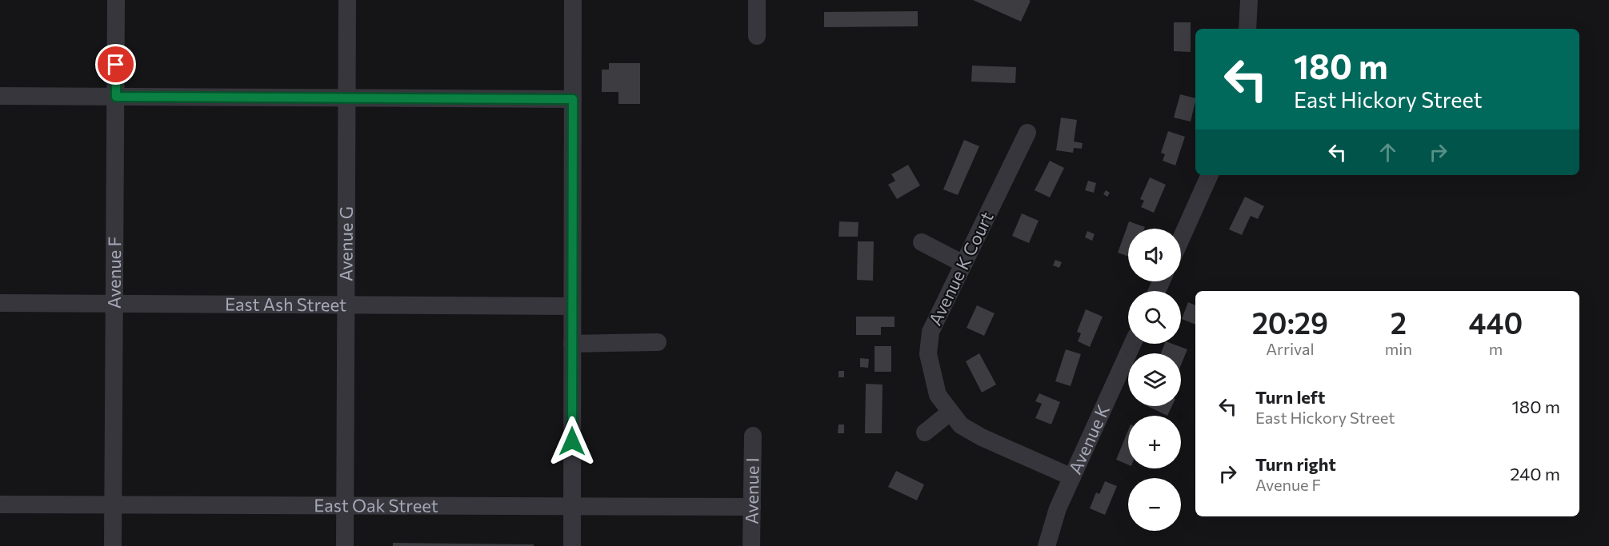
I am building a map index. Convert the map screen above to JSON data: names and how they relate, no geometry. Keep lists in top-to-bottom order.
{
  "streets": {
    "street": [
      "Avenue G",
      "Avenue K Court",
      "Avenue F",
      "East Ash Street",
      "Avenue K",
      "Avenue I",
      "East Oak Street"
    ]
  },
  "crossings": [
    ["Avenue G", "East Ash Street"],
    ["Avenue G", "East Oak Street"],
    ["Avenue K Court", "Avenue K"],
    ["Avenue F", "East Ash Street"],
    ["Avenue F", "East Oak Street"],
    ["Avenue I", "East Oak Street"]
  ],
  "page": {
    "turn": ["180 m", "East Hickory Street"],
    "map_buttons": ["+", "−"],
    "eta": [
      "20:29",
      "Arrival",
      "2",
      "min",
      "440",
      "m"
    ],
    "list": [
      {
        "name": "Turn left",
        "note": "East Hickory Street",
        "value": "180 m"
      },
      {
        "name": "Turn right",
        "note": "Avenue F",
        "value": "240 m"
      }
    ]
  }
}
